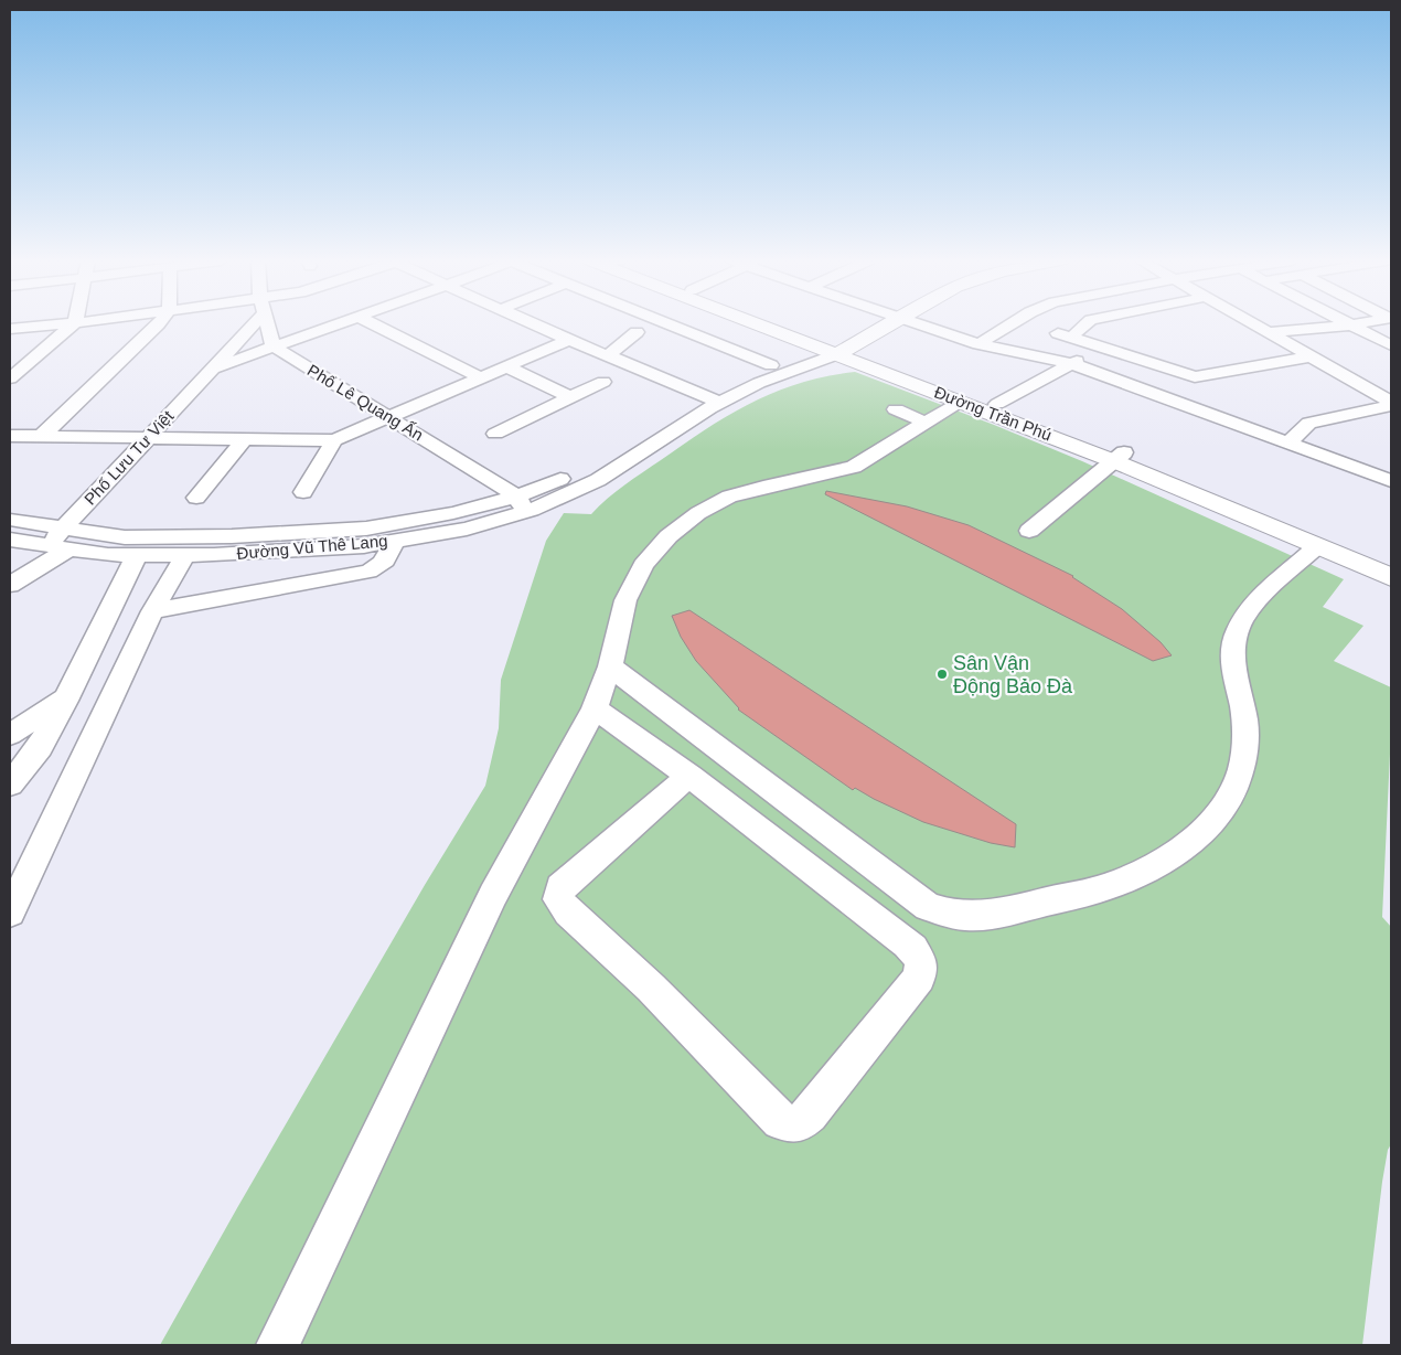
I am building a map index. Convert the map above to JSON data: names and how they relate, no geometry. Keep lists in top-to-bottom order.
{
  "streets": {
    "main road": ["Đường Trần Phú"],
    "street": ["Phố Lê Quang Ấn", "Phố Lưu Tư Việt", "Đường Vũ Thê Lang"]
  },
  "crossings": [
    ["Phố Lê Quang Ấn", "Phố Lưu Tư Việt"],
    ["Phố Lê Quang Ấn", "Đường Vũ Thê Lang"],
    ["Đường Trần Phú", "Đường Vũ Thê Lang"],
    ["Phố Lưu Tư Việt", "Đường Vũ Thê Lang"]
  ],
  "places": ["Sân Vận Động Bảo Đà"]
}
